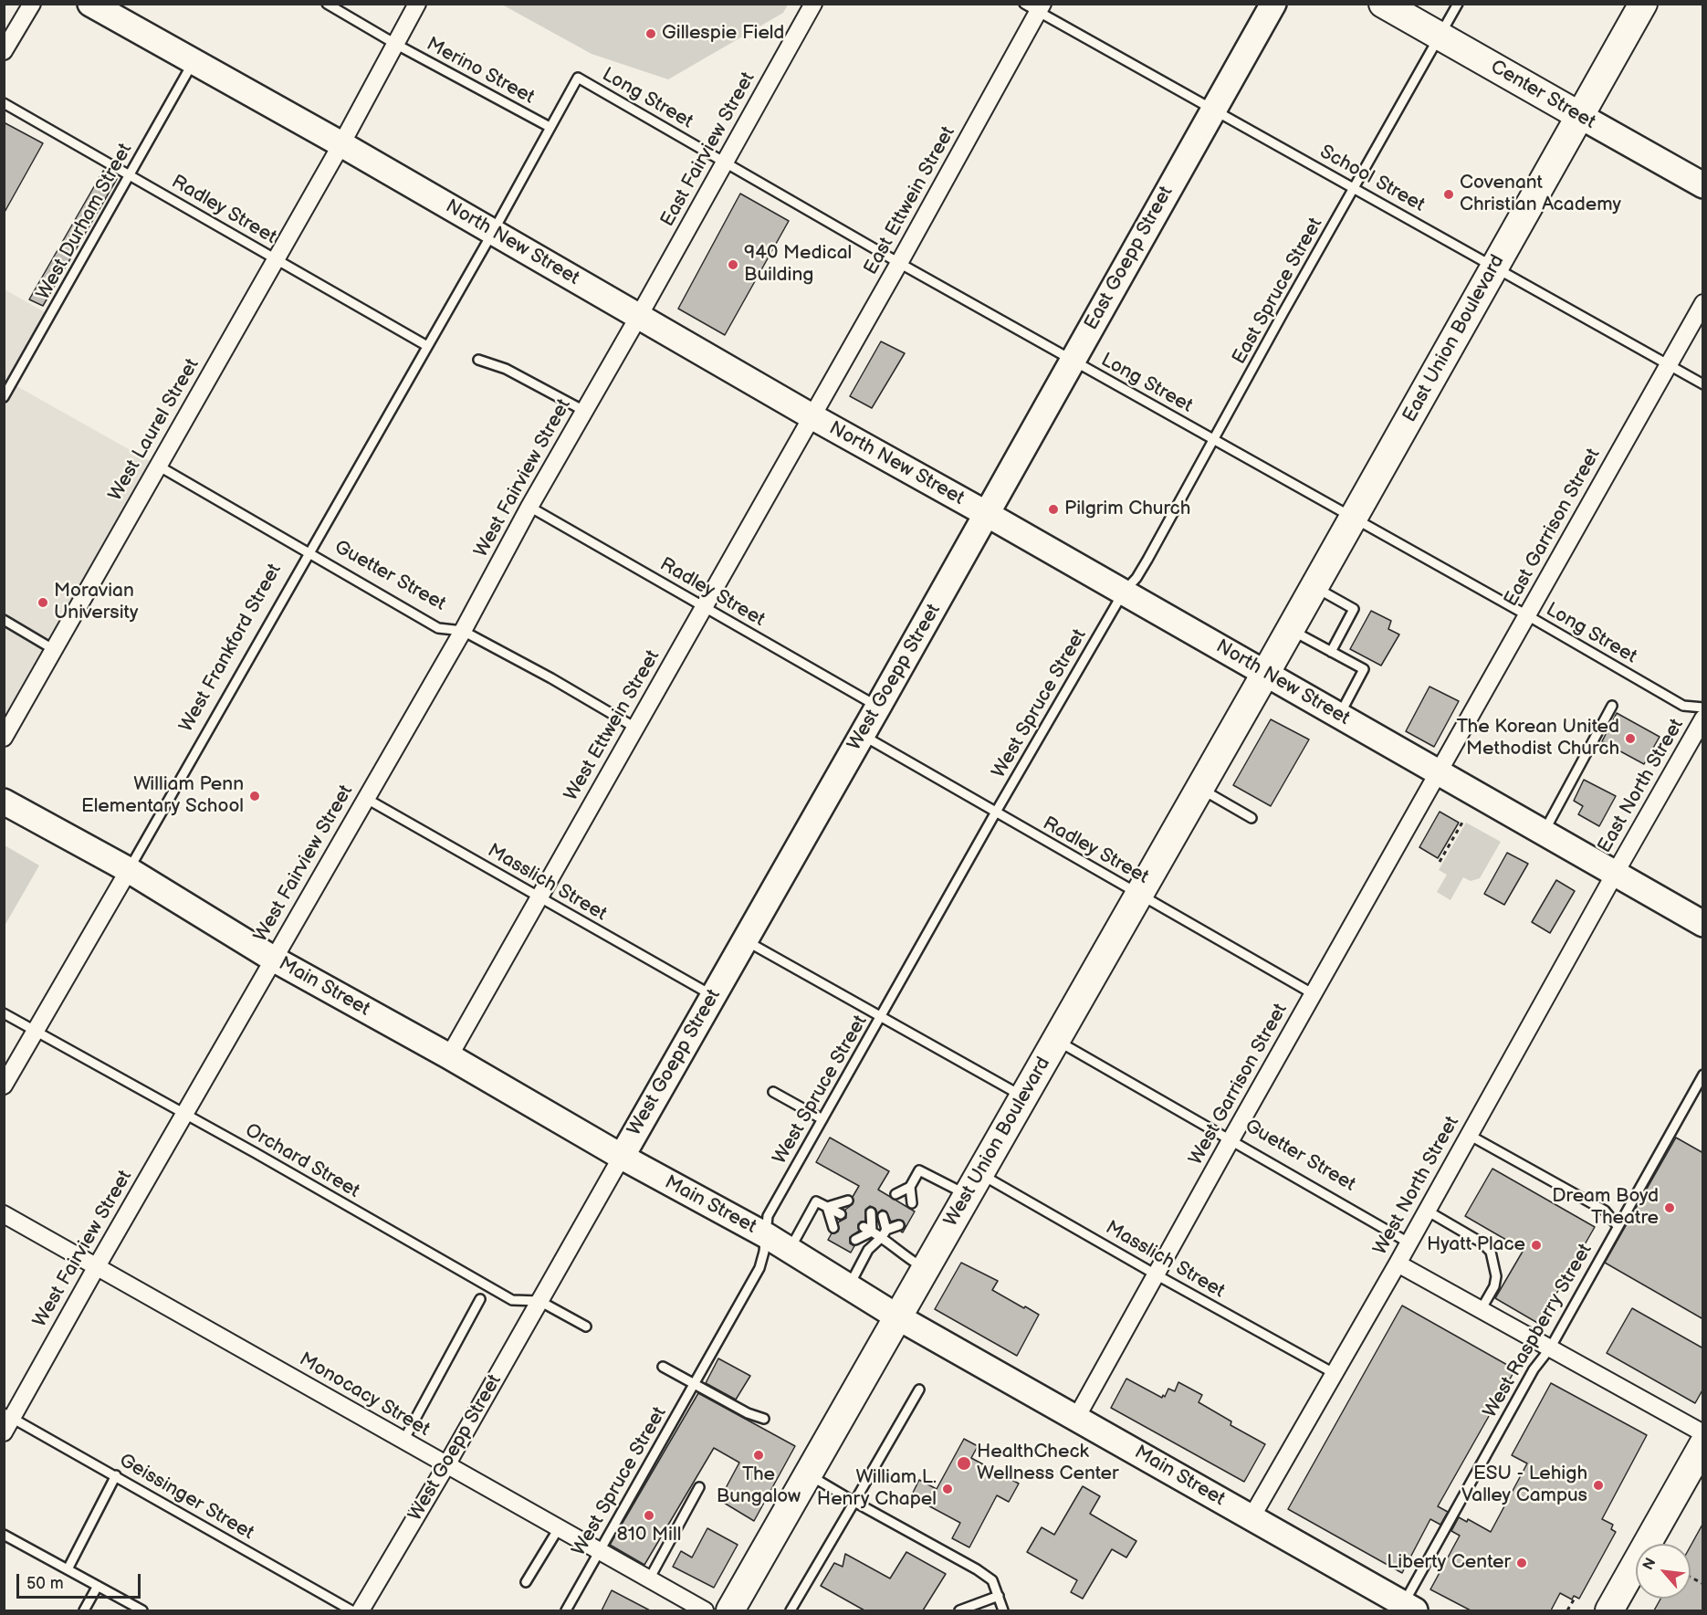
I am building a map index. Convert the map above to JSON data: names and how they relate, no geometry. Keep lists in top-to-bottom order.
{
  "streets": {
    "main road": ["Center Street", "East Union Boulevard", "West Union Boulevard"],
    "street": [
      "East Fairview Street",
      "East Ettwein Street",
      "North New Street",
      "East Goepp Street",
      "West Laurel Street",
      "West Fairview Street",
      "East Garrison Street",
      "West Frankford Street",
      "West Goepp Street",
      "West Ettwein Street",
      "East North Street",
      "Main Street",
      "West Garrison Street",
      "West North Street",
      "Monocacy Street"
    ],
    "lane": [
      "Merino Street",
      "Long Street",
      "School Street",
      "Radley Street",
      "West Durham Street",
      "East Spruce Street",
      "Guetter Street",
      "West Spruce Street",
      "Masslich Street",
      "Orchard Street",
      "West Raspberry Street",
      "Geissinger Street"
    ]
  },
  "crossings": [
    ["Merino Street", "West Laurel Street"],
    ["Merino Street", "West Frankford Street"],
    ["Center Street", "East Spruce Street"],
    ["Center Street", "East Union Boulevard"],
    ["Long Street", "East Fairview Street"],
    ["Long Street", "East Ettwein Street"],
    ["Long Street", "East Goepp Street"],
    ["Long Street", "East Spruce Street"],
    ["Long Street", "East Union Boulevard"],
    ["Long Street", "East Garrison Street"],
    ["Long Street", "West Frankford Street"],
    ["East Fairview Street", "North New Street"],
    ["East Fairview Street", "West Fairview Street"],
    ["School Street", "East Ettwein Street"],
    ["School Street", "East Goepp Street"],
    ["School Street", "East Spruce Street"],
    ["School Street", "East Union Boulevard"],
    ["School Street", "East Garrison Street"],
    ["East Ettwein Street", "North New Street"],
    ["East Ettwein Street", "West Ettwein Street"],
    ["Radley Street", "West Durham Street"],
    ["Radley Street", "West Laurel Street"],
    ["Radley Street", "West Fairview Street"],
    ["Radley Street", "West Frankford Street"],
    ["Radley Street", "West Goepp Street"],
    ["Radley Street", "West Spruce Street"],
    ["Radley Street", "West Ettwein Street"],
    ["Radley Street", "West Garrison Street"],
    ["Radley Street", "West Union Boulevard"],
    ["West Durham Street", "North New Street"],
    ["North New Street", "East Goepp Street"],
    ["North New Street", "East Spruce Street"],
    ["North New Street", "East Union Boulevard"],
    ["North New Street", "West Laurel Street"],
    ["North New Street", "West Fairview Street"],
    ["North New Street", "East Garrison Street"],
    ["North New Street", "West Frankford Street"],
    ["North New Street", "West Goepp Street"],
    ["North New Street", "West Spruce Street"],
    ["North New Street", "West Ettwein Street"],
    ["North New Street", "East North Street"],
    ["North New Street", "West Garrison Street"],
    ["North New Street", "West Union Boulevard"],
    ["North New Street", "West North Street"],
    ["East Goepp Street", "West Goepp Street"],
    ["East Spruce Street", "West Spruce Street"],
    ["East Union Boulevard", "West Union Boulevard"],
    ["West Laurel Street", "Guetter Street"],
    ["West Fairview Street", "Guetter Street"],
    ["West Fairview Street", "Masslich Street"],
    ["West Fairview Street", "Main Street"],
    ["West Fairview Street", "Orchard Street"],
    ["West Fairview Street", "Monocacy Street"],
    ["West Fairview Street", "Geissinger Street"],
    ["East Garrison Street", "West Garrison Street"],
    ["Guetter Street", "West Frankford Street"],
    ["Guetter Street", "West Ettwein Street"],
    ["Guetter Street", "West Garrison Street"],
    ["Guetter Street", "West Union Boulevard"],
    ["Guetter Street", "West North Street"],
    ["West Frankford Street", "Main Street"],
    ["West Frankford Street", "Orchard Street"],
    ["West Goepp Street", "Masslich Street"],
    ["West Goepp Street", "Main Street"],
    ["West Goepp Street", "Orchard Street"],
    ["West Goepp Street", "Monocacy Street"],
    ["West Spruce Street", "Main Street"],
    ["West Spruce Street", "Monocacy Street"],
    ["West Ettwein Street", "Masslich Street"],
    ["West Ettwein Street", "Main Street"],
    ["East North Street", "West North Street"],
    ["Masslich Street", "West Garrison Street"],
    ["Masslich Street", "West Union Boulevard"],
    ["Masslich Street", "West North Street"],
    ["Main Street", "West Garrison Street"],
    ["Main Street", "West Union Boulevard"],
    ["Main Street", "West North Street"],
    ["Main Street", "West Raspberry Street"]
  ],
  "places": [
    "Gillespie Field",
    "Covenant Christian Academy",
    "940 Medical Building",
    "Pilgrim Church",
    "Moravian University",
    "The Korean United Methodist Church",
    "William Penn Elementary School",
    "Dream Boyd Theatre",
    "Hyatt Place",
    "The Bungalow",
    "HealthCheck Wellness Center",
    "ESU - Lehigh Valley Campus",
    "William L. Henry Chapel",
    "810 Mill",
    "Liberty Center"
  ],
  "scale_bar": "50 m",
  "north": "top left"
}
